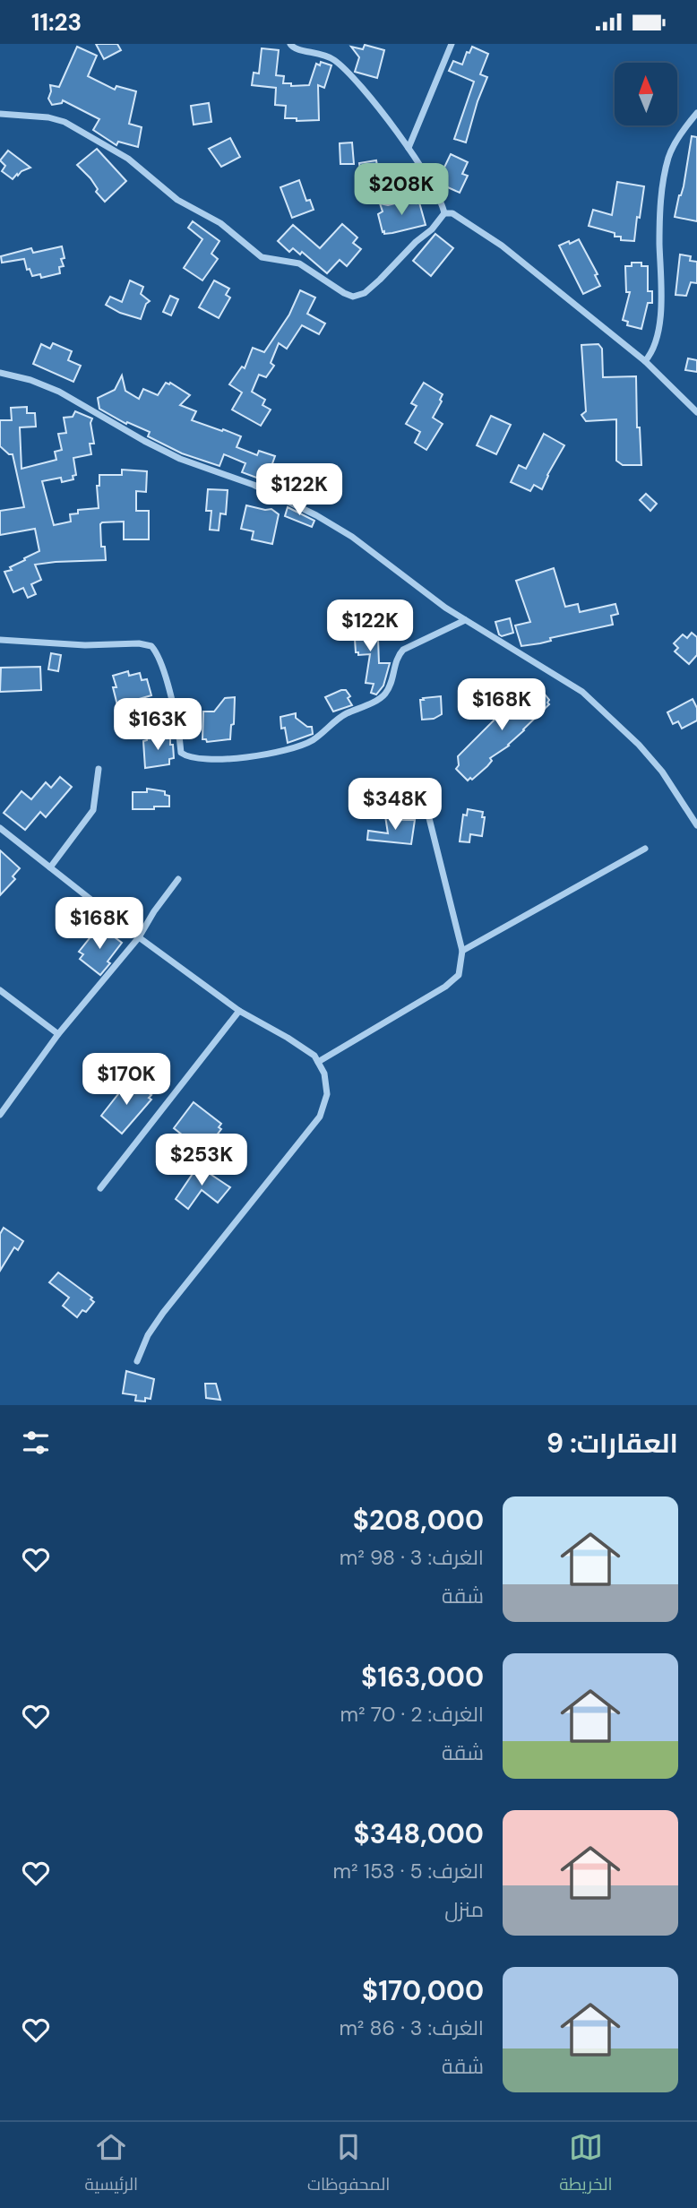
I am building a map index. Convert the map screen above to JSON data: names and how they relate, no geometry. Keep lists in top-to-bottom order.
{
  "north": "top",
  "page": {
    "status": "11:23",
    "price": [
      "$208K",
      "$122K",
      "$122K",
      "$168K",
      "$163K",
      "$348K",
      "$168K",
      "$170K",
      "$253K"
    ],
    "heading": "العقارات: 9",
    "list": [
      {
        "name": "$208,000",
        "note": "الغرف: 3 · 98 m² · شقة"
      },
      {
        "name": "$163,000",
        "note": "الغرف: 2 · 70 m² · شقة"
      },
      {
        "name": "$348,000",
        "note": "الغرف: 5 · 153 m² · منزل"
      },
      {
        "name": "$170,000",
        "note": "الغرف: 3 · 86 m² · شقة"
      }
    ],
    "tabs": ["الخريطة", "المحفوظات", "الرئيسية"]
  }
}
